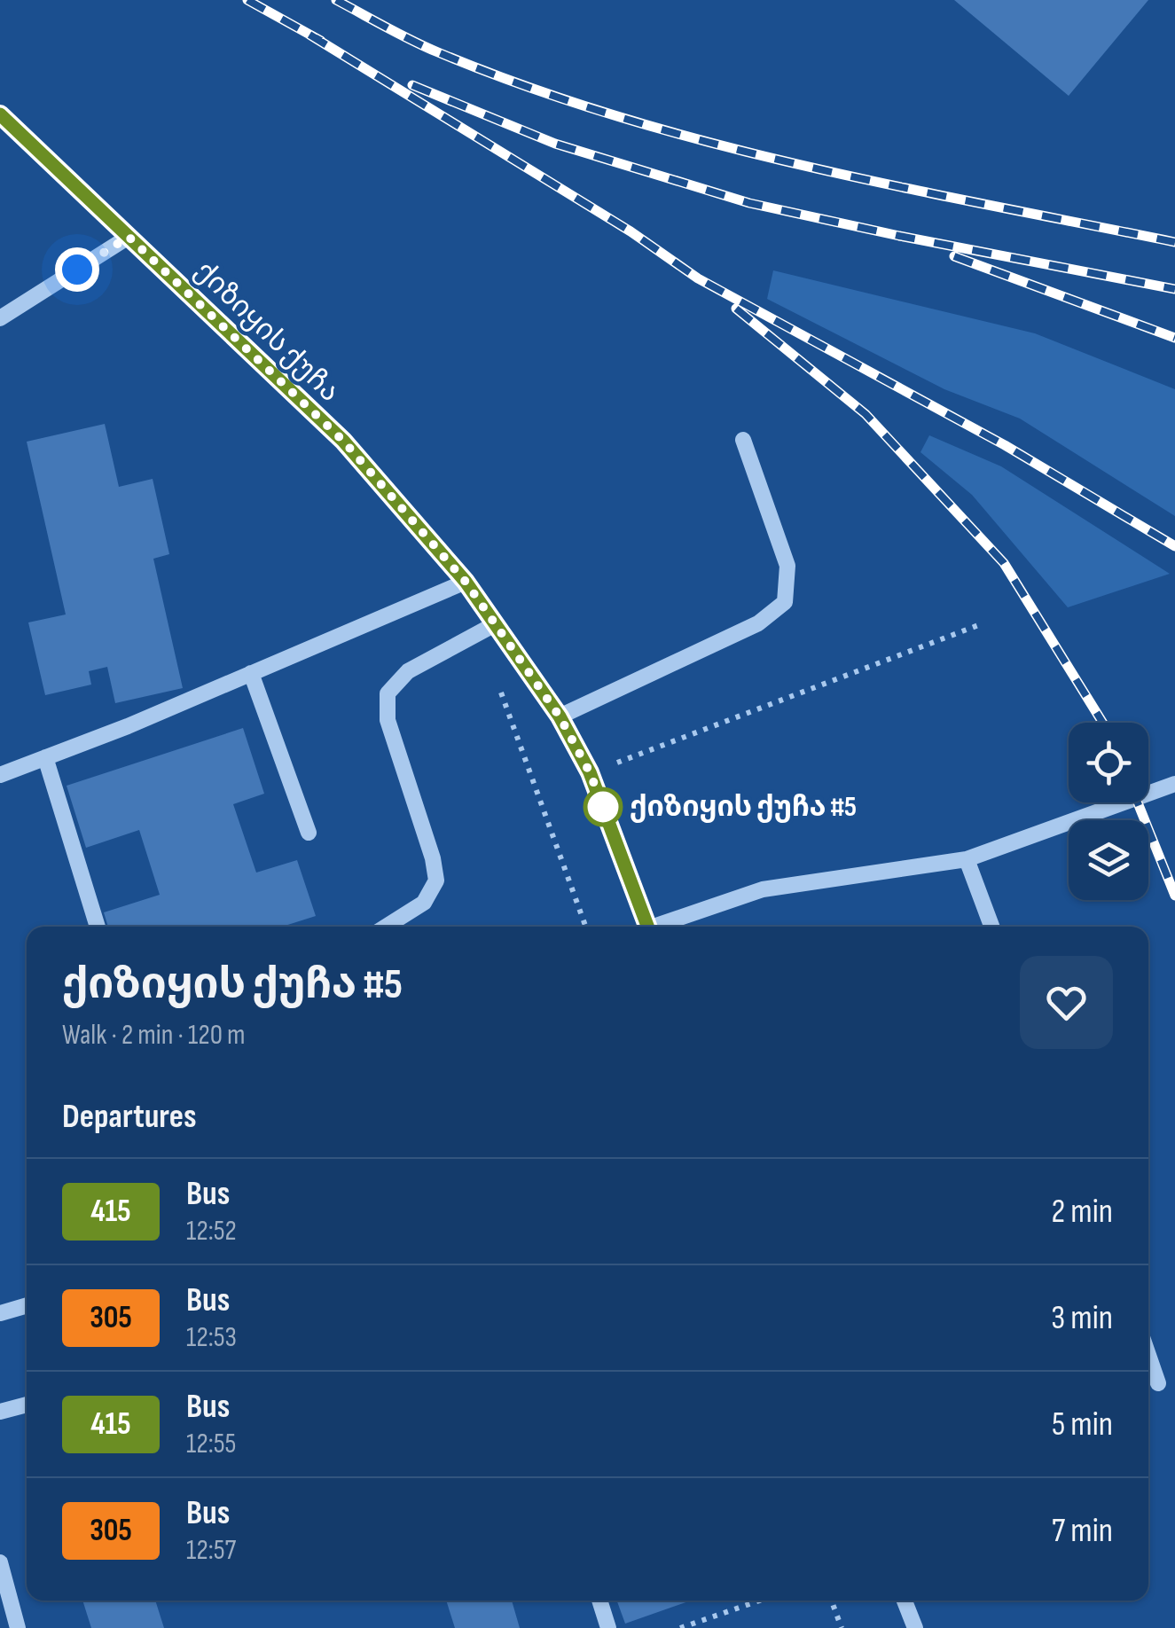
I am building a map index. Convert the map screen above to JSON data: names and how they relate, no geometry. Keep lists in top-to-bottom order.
{
  "streets": {
    "street": ["ქიზიყის ქუჩა"]
  },
  "places": ["ქიზიყის ქუჩა #5"],
  "lines": ["bus line 415"],
  "page": {
    "heading": [
      ["ქიზიყის ქუჩა #5", "Walk · 2 min · 120 m"],
      "Departures"
    ],
    "list": [
      {
        "mark": "415",
        "name": "Bus",
        "note": "12:52",
        "value": "2 min"
      },
      {
        "mark": "305",
        "name": "Bus",
        "note": "12:53",
        "value": "3 min"
      },
      {
        "mark": "415",
        "name": "Bus",
        "note": "12:55",
        "value": "5 min"
      },
      {
        "mark": "305",
        "name": "Bus",
        "note": "12:57",
        "value": "7 min"
      }
    ]
  }
}
